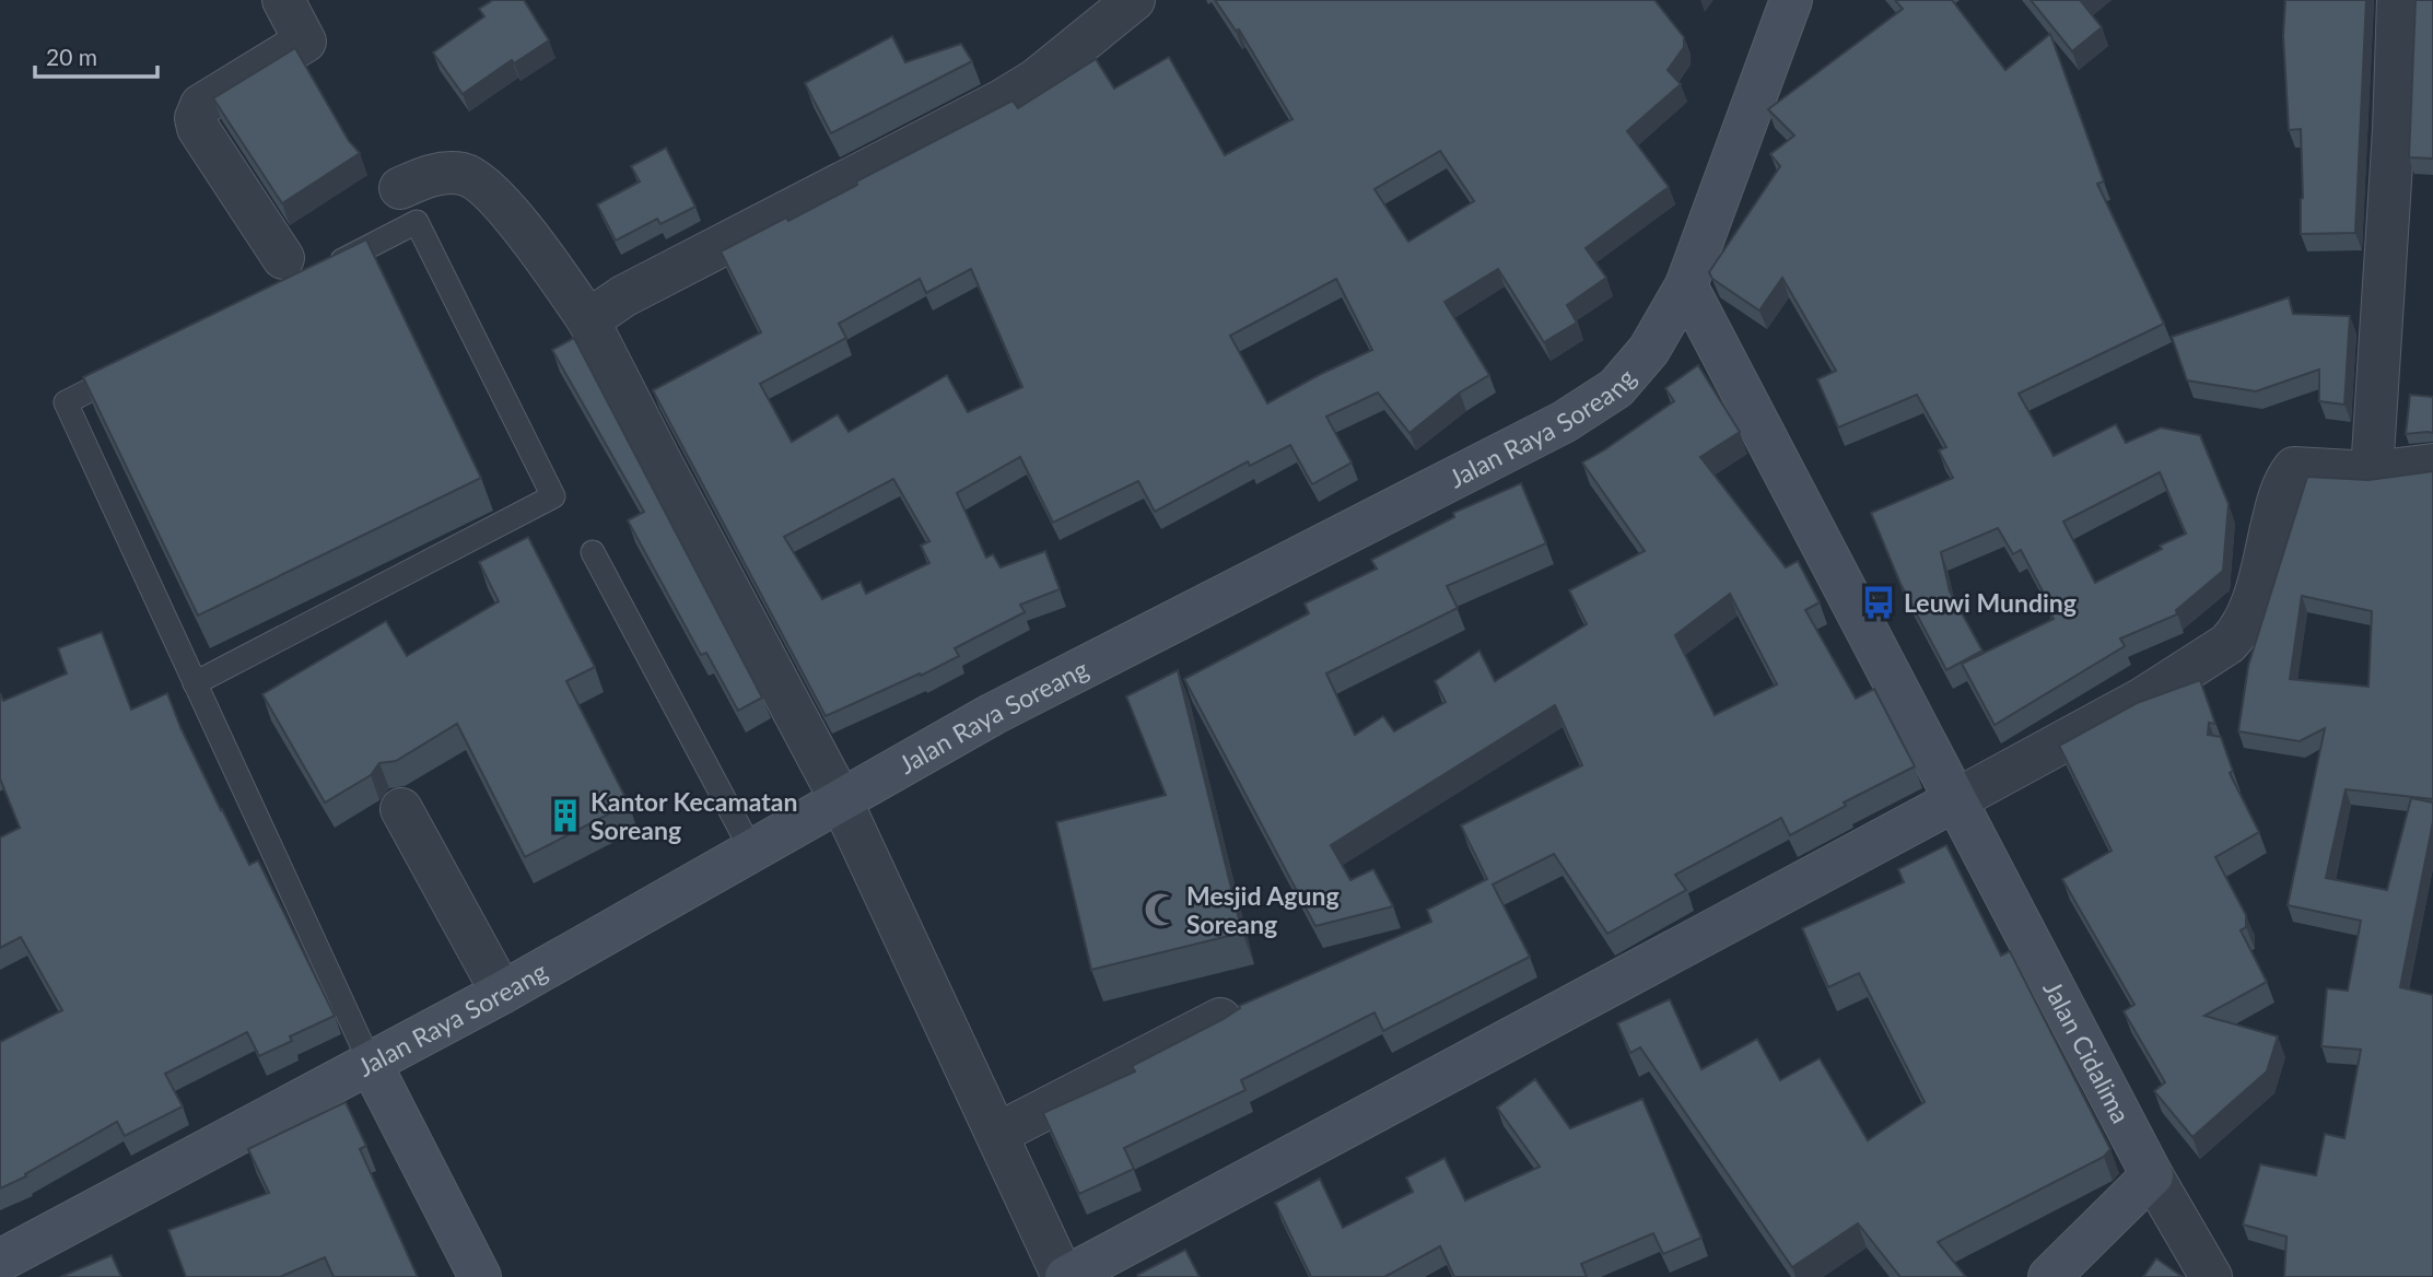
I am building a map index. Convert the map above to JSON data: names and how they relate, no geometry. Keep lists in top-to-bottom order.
{
  "streets": {
    "main road": ["Jalan Raya Soreang", "Jalan Cidalima"]
  },
  "crossings": [
    ["Jalan Raya Soreang", "Jalan Cidalima"]
  ],
  "places": {
    "bus stop": ["Leuwi Munding"],
    "building": ["Kantor Kecamatan Soreang"],
    "mosque": ["Mesjid Agung Soreang"]
  },
  "scale_bar": "20 m"
}
